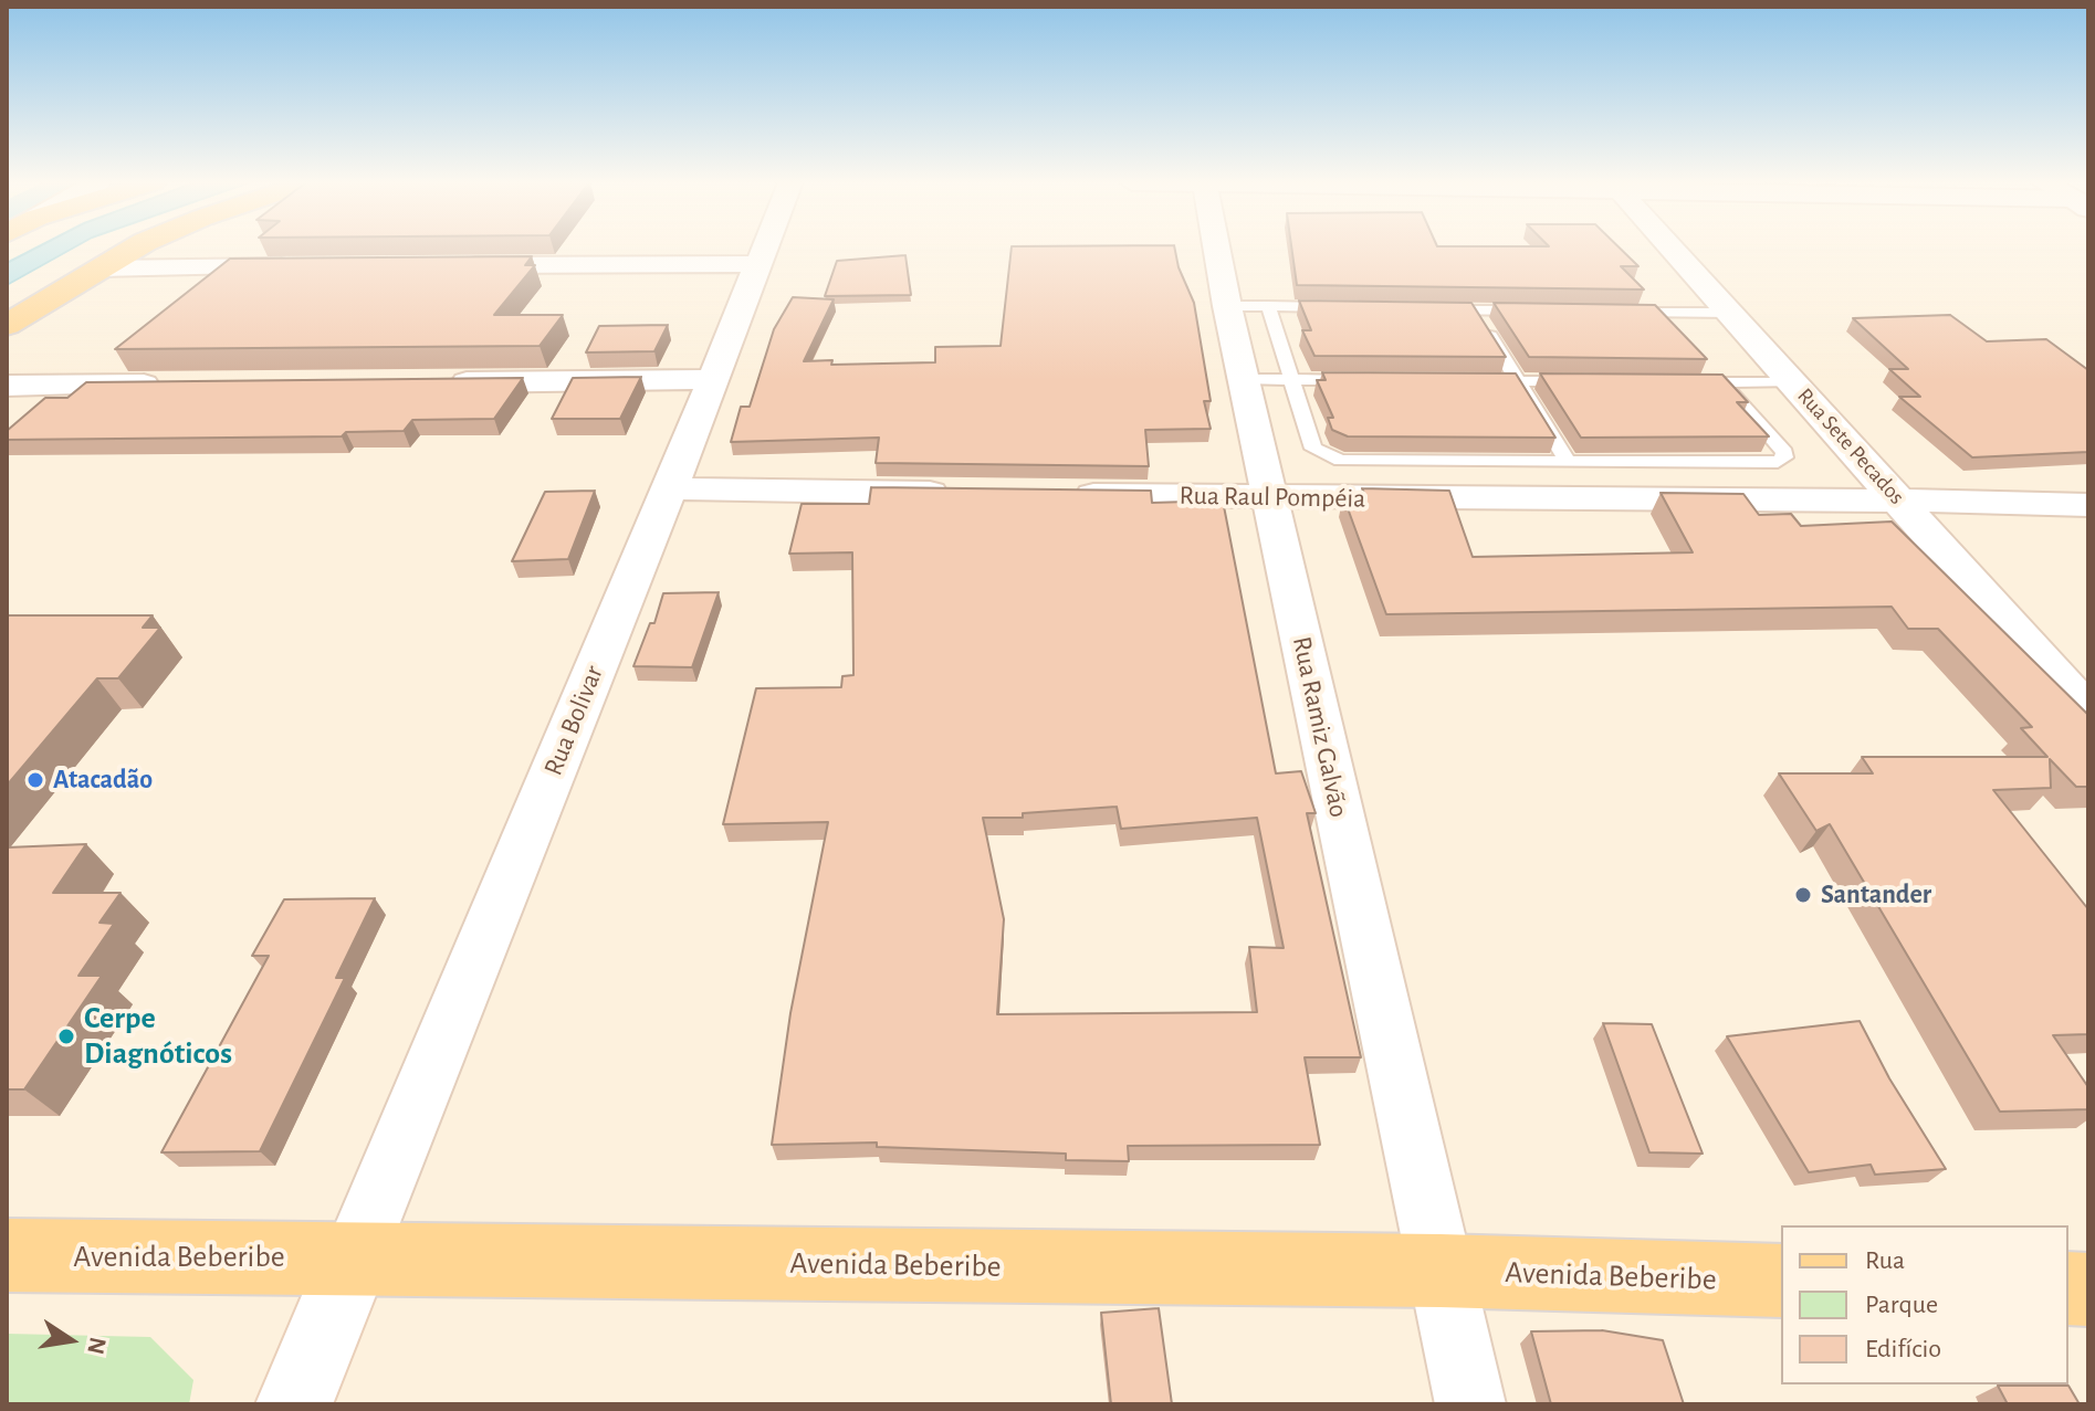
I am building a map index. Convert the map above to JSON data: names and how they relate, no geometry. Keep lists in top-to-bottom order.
{
  "streets": {
    "main road": ["Avenida Beberibe"],
    "street": [
      "Rua Sete Pecados",
      "Rua Raul Pompéia",
      "Rua Bolivar",
      "Rua Ramiz Galvão"
    ]
  },
  "crossings": [
    ["Rua Sete Pecados", "Rua Raul Pompéia"],
    ["Rua Raul Pompéia", "Rua Ramiz Galvão"],
    ["Rua Bolivar", "Avenida Beberibe"],
    ["Rua Ramiz Galvão", "Avenida Beberibe"]
  ],
  "places": ["Atacadão", "Santander", "Cerpe Diagnóticos"],
  "legend": ["Rua", "Parque", "Edifício"],
  "north": "right"
}
